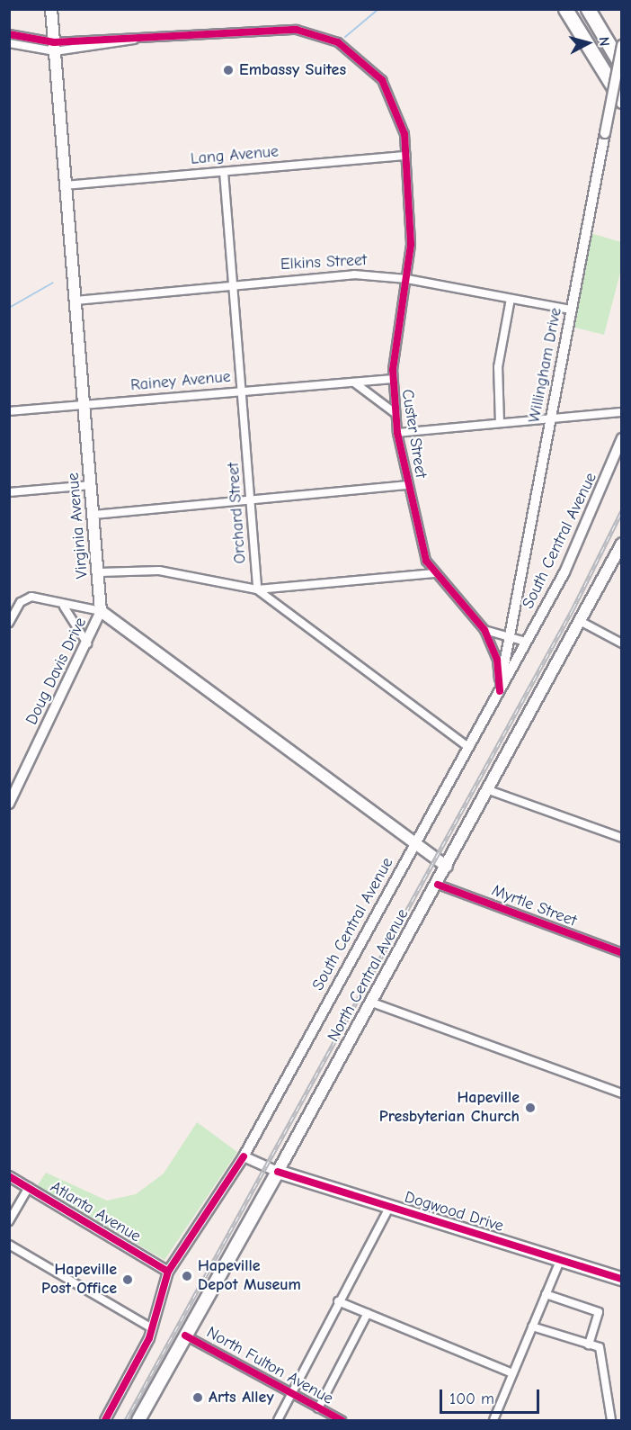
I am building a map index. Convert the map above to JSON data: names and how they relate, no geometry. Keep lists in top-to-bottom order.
{
  "streets": {
    "main road": ["Virginia Avenue", "North Central Avenue", "Dogwood Drive"],
    "street": [
      "Lang Avenue",
      "Elkins Street",
      "Willingham Drive",
      "Rainey Avenue",
      "Custer Street",
      "Orchard Street",
      "South Central Avenue",
      "Doug Davis Drive",
      "Myrtle Street",
      "Atlanta Avenue",
      "North Fulton Avenue"
    ]
  },
  "crossings": [
    ["Lang Avenue", "Custer Street"],
    ["Lang Avenue", "Orchard Street"],
    ["Lang Avenue", "Virginia Avenue"],
    ["Elkins Street", "Willingham Drive"],
    ["Elkins Street", "Custer Street"],
    ["Elkins Street", "Orchard Street"],
    ["Elkins Street", "Virginia Avenue"],
    ["Willingham Drive", "Custer Street"],
    ["Willingham Drive", "South Central Avenue"],
    ["Rainey Avenue", "Custer Street"],
    ["Rainey Avenue", "Orchard Street"],
    ["Rainey Avenue", "Virginia Avenue"],
    ["Custer Street", "Virginia Avenue"],
    ["Custer Street", "South Central Avenue"],
    ["Virginia Avenue", "Doug Davis Drive"],
    ["South Central Avenue", "Atlanta Avenue"],
    ["Myrtle Street", "North Central Avenue"],
    ["North Central Avenue", "Dogwood Drive"],
    ["North Central Avenue", "North Fulton Avenue"]
  ],
  "places": [
    "Embassy Suites",
    "Hapeville Presbyterian Church",
    "Hapeville Depot Museum",
    "Hapeville Post Office",
    "Arts Alley"
  ],
  "scale_bar": "100 m",
  "north": "right"
}
